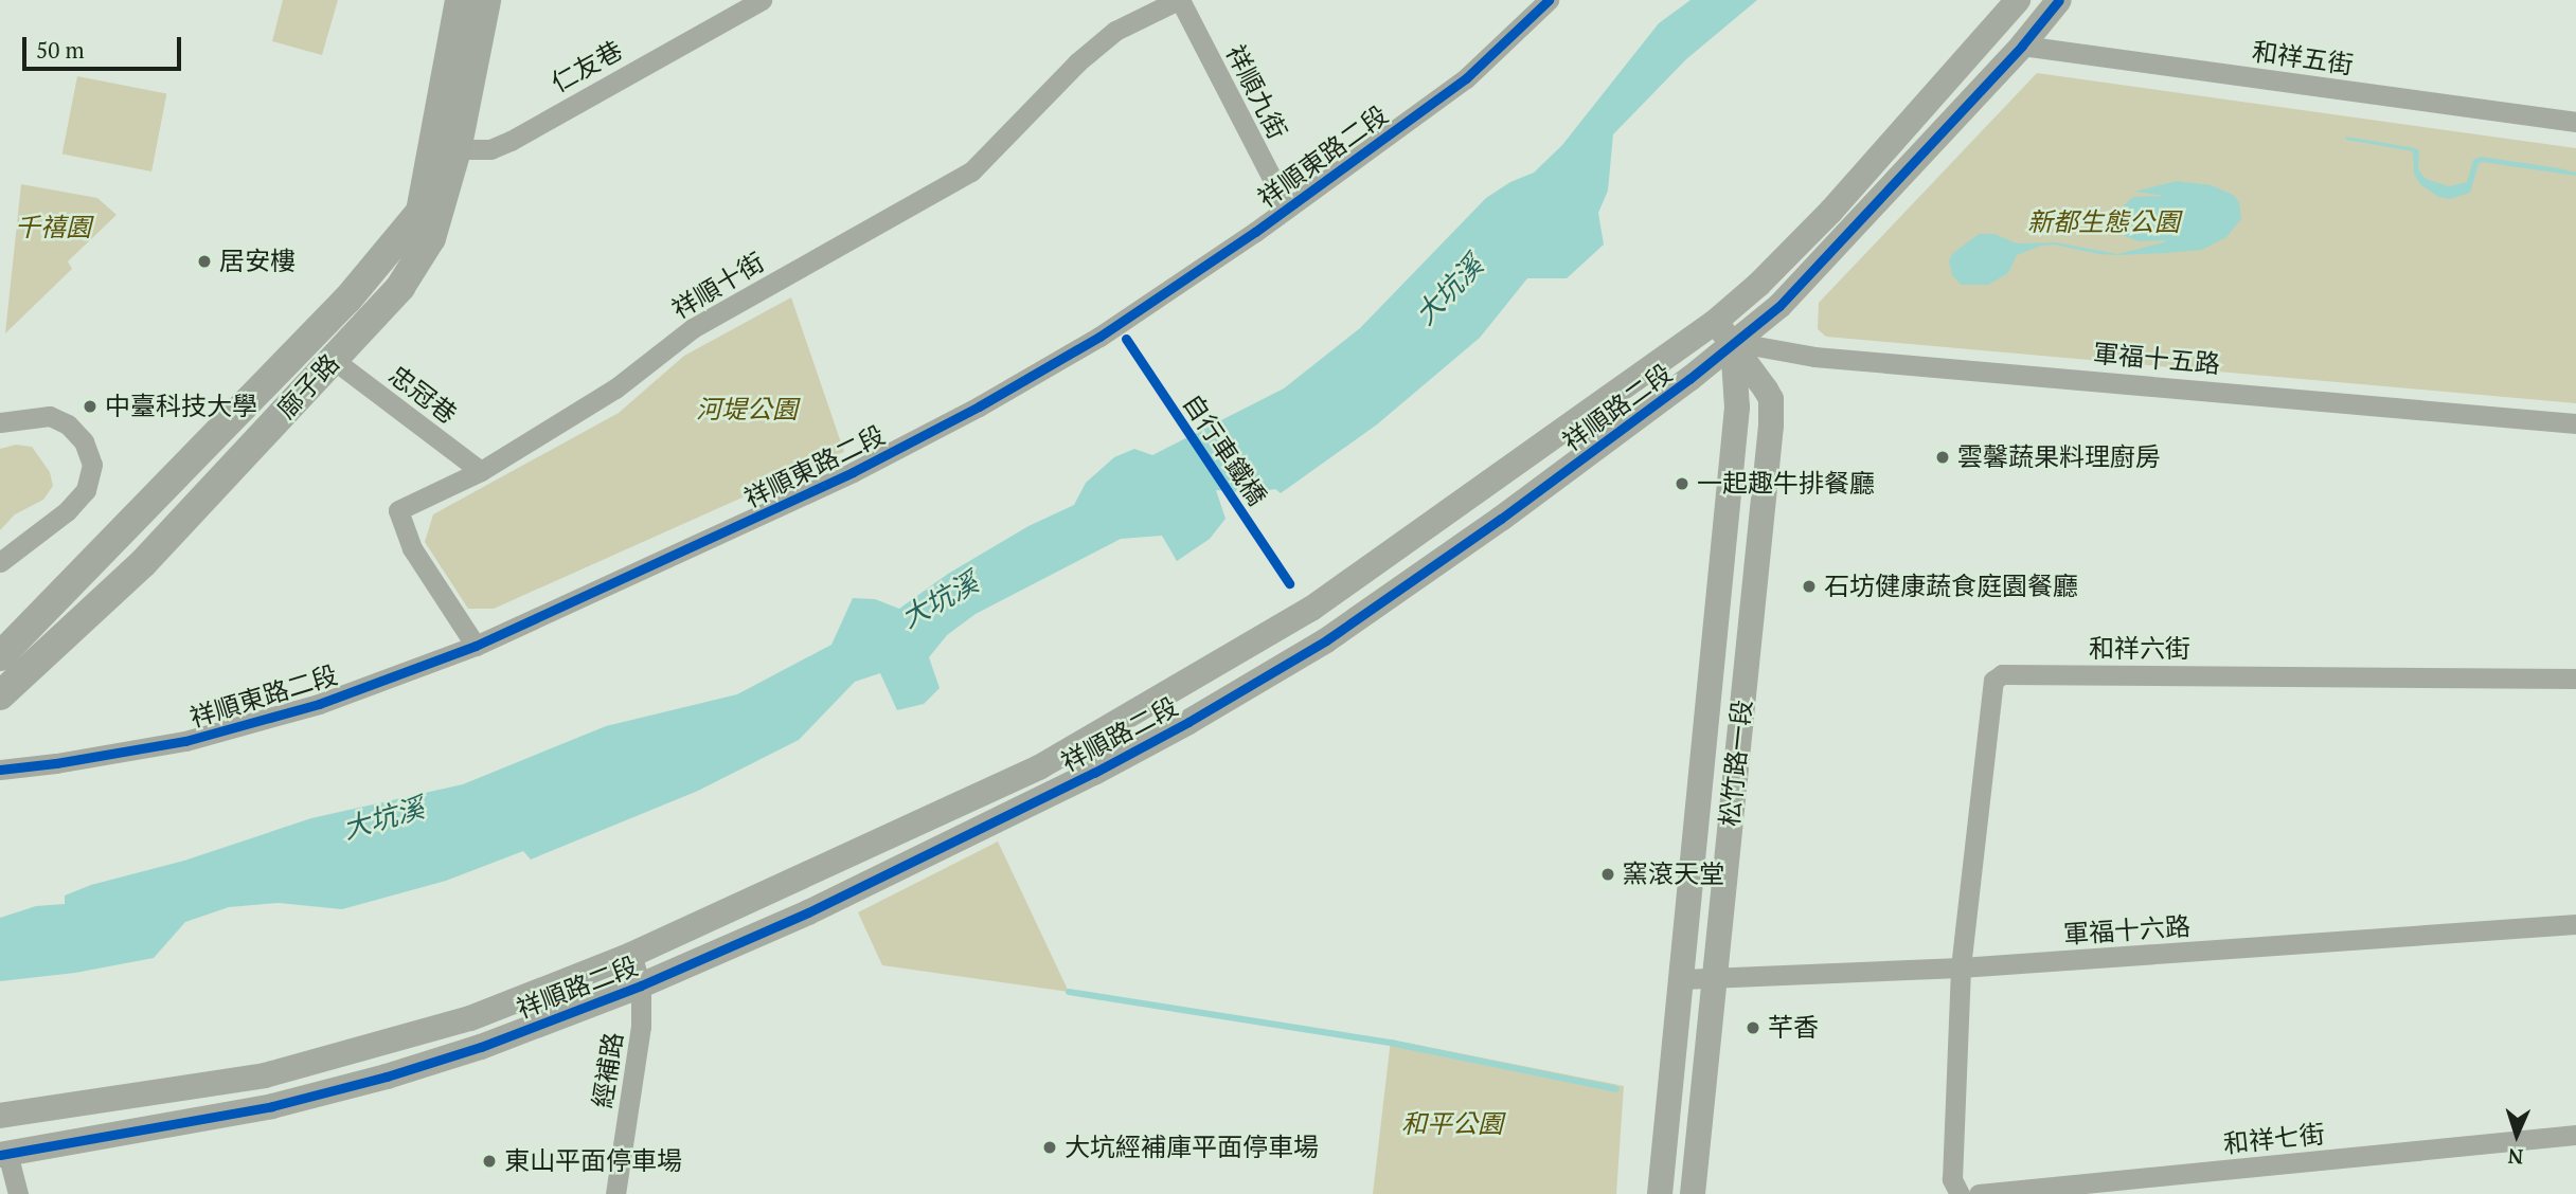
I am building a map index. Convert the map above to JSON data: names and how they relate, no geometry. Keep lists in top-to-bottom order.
{
  "streets": {
    "main road": ["廍子路"],
    "street": [
      "和祥五街",
      "仁友巷",
      "祥順九街",
      "祥順東路二段",
      "祥順十街",
      "軍福十五路",
      "忠冠巷",
      "祥順路二段",
      "和祥六街",
      "松竹路一段",
      "軍福十六路",
      "經補路",
      "和祥七街"
    ],
    "cycle path": ["自行車鐵橋"]
  },
  "crossings": [
    ["和祥五街", "祥順路二段"],
    ["仁友巷", "廍子路"],
    ["祥順九街", "祥順東路二段"],
    ["祥順九街", "祥順十街"],
    ["祥順東路二段", "祥順十街"],
    ["祥順十街", "忠冠巷"],
    ["軍福十五路", "祥順路二段"],
    ["軍福十五路", "松竹路一段"],
    ["廍子路", "忠冠巷"],
    ["祥順路二段", "松竹路一段"],
    ["祥順路二段", "經補路"],
    ["和祥六街", "軍福十六路"],
    ["松竹路一段", "軍福十六路"]
  ],
  "water": ["大坑溪"],
  "parks": [
    "新都生態公園",
    "千禧園",
    "河堤公園",
    "和平公園"
  ],
  "places": [
    "居安樓",
    "中臺科技大學",
    "雲馨蔬果料理廚房",
    "一起趣牛排餐廳",
    "石坊健康蔬食庭園餐廳",
    "窯滾天堂",
    "芊香",
    "大坑經補庫平面停車場",
    "東山平面停車場"
  ],
  "scale_bar": "50 m",
  "north": "bottom"
}
